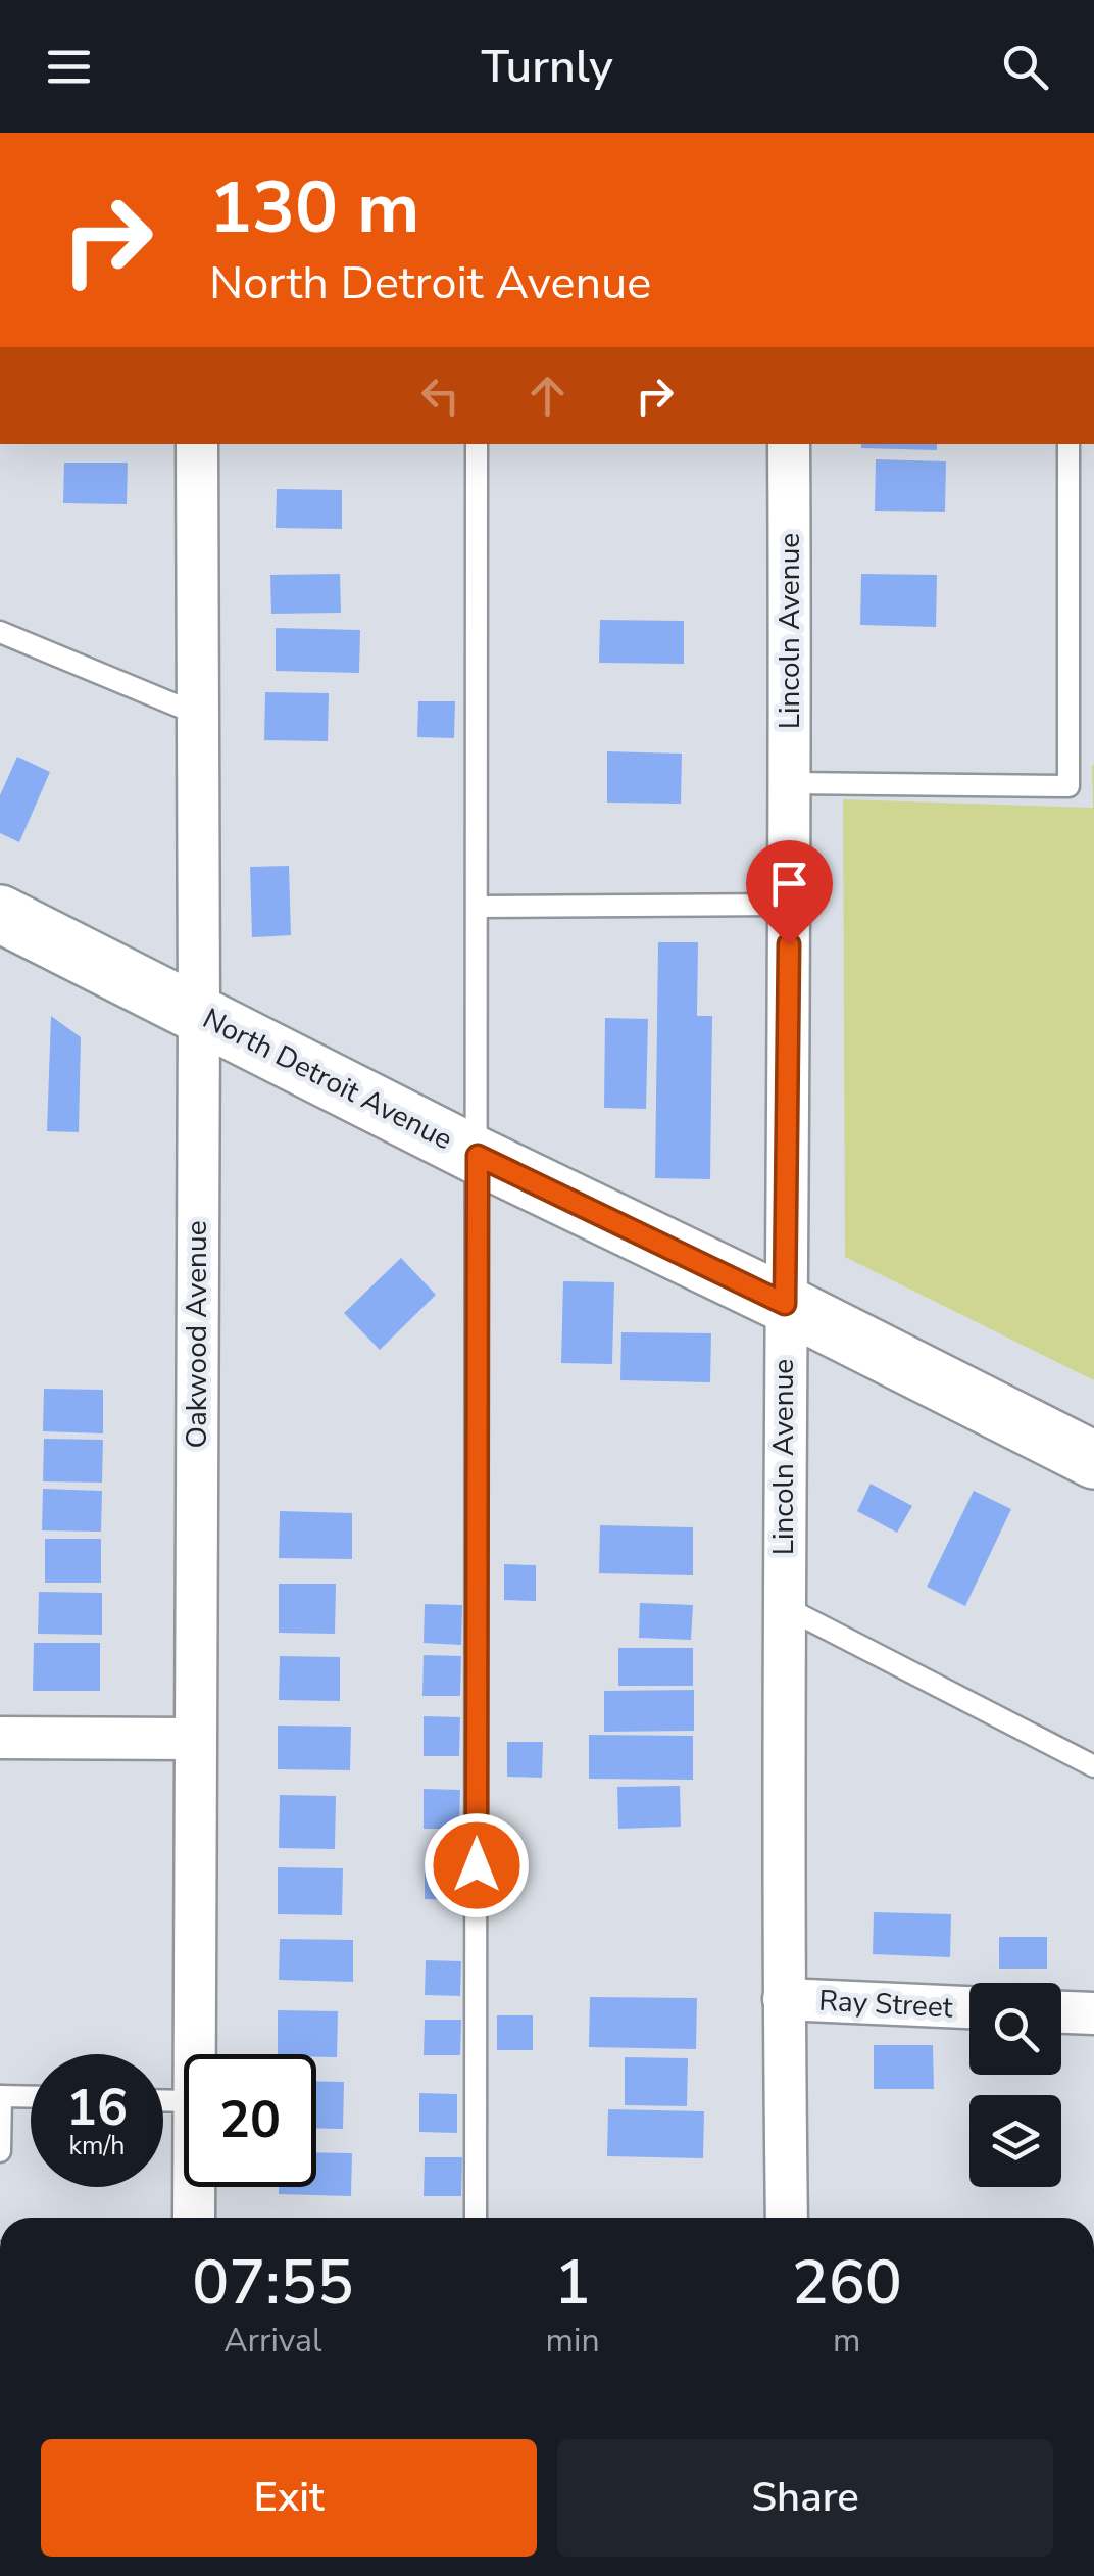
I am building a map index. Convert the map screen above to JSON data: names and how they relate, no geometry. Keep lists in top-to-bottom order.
{
  "streets": {
    "main road": ["North Detroit Avenue"],
    "street": ["Lincoln Avenue", "Oakwood Avenue", "Ray Street"]
  },
  "crossings": [
    ["Lincoln Avenue", "North Detroit Avenue"],
    ["Lincoln Avenue", "Ray Street"],
    ["North Detroit Avenue", "Oakwood Avenue"]
  ],
  "page": {
    "header": "Turnly",
    "turn": ["130 m", "North Detroit Avenue"],
    "speed": "16 km/h",
    "limit": "20",
    "eta": [
      "07:55",
      "Arrival",
      "1",
      "min",
      "260",
      "m"
    ],
    "buttons": ["Exit", "Share"]
  }
}
